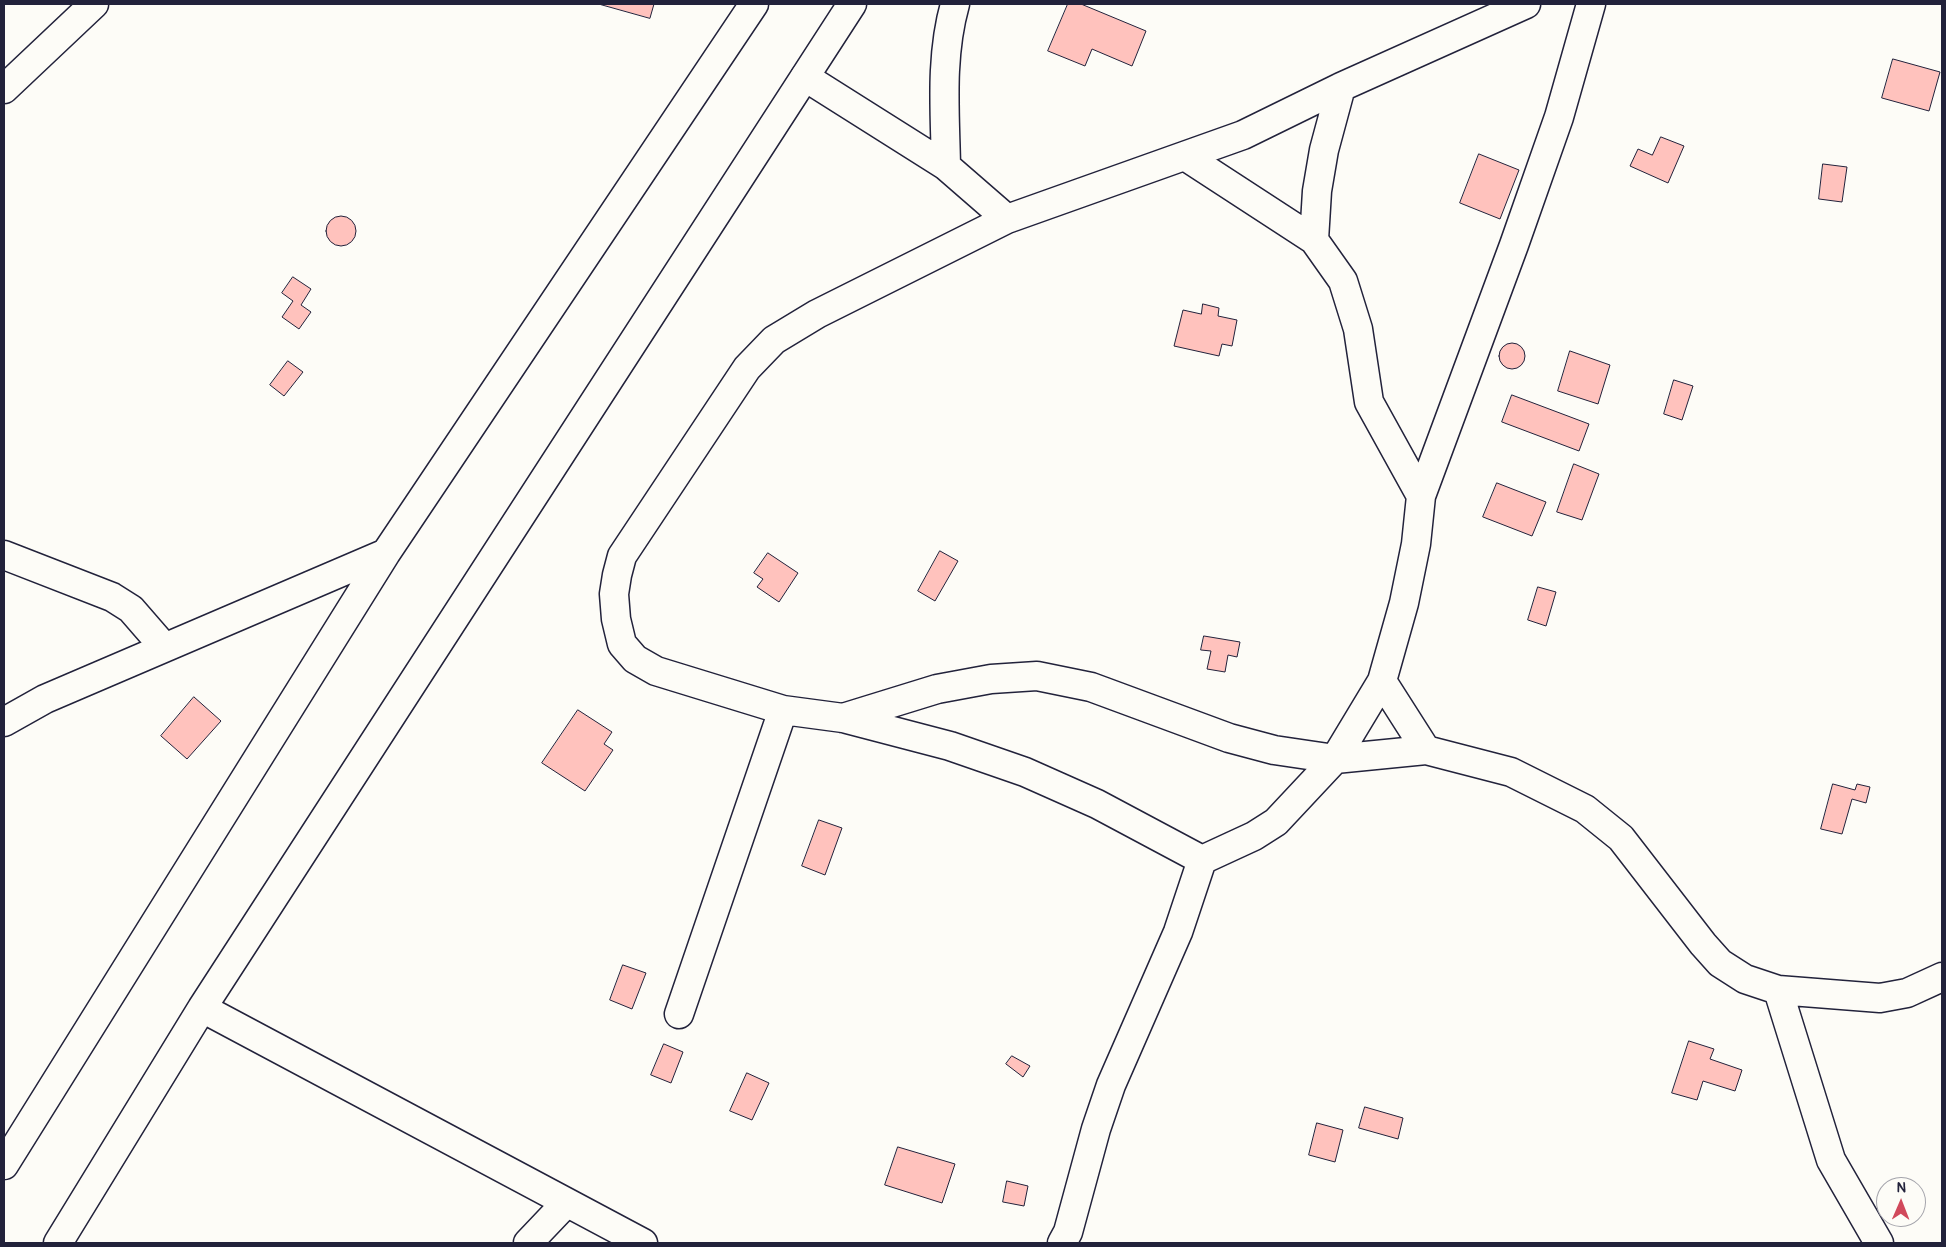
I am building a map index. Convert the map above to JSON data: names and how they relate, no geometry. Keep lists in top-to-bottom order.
{
  "north": "top"
}
